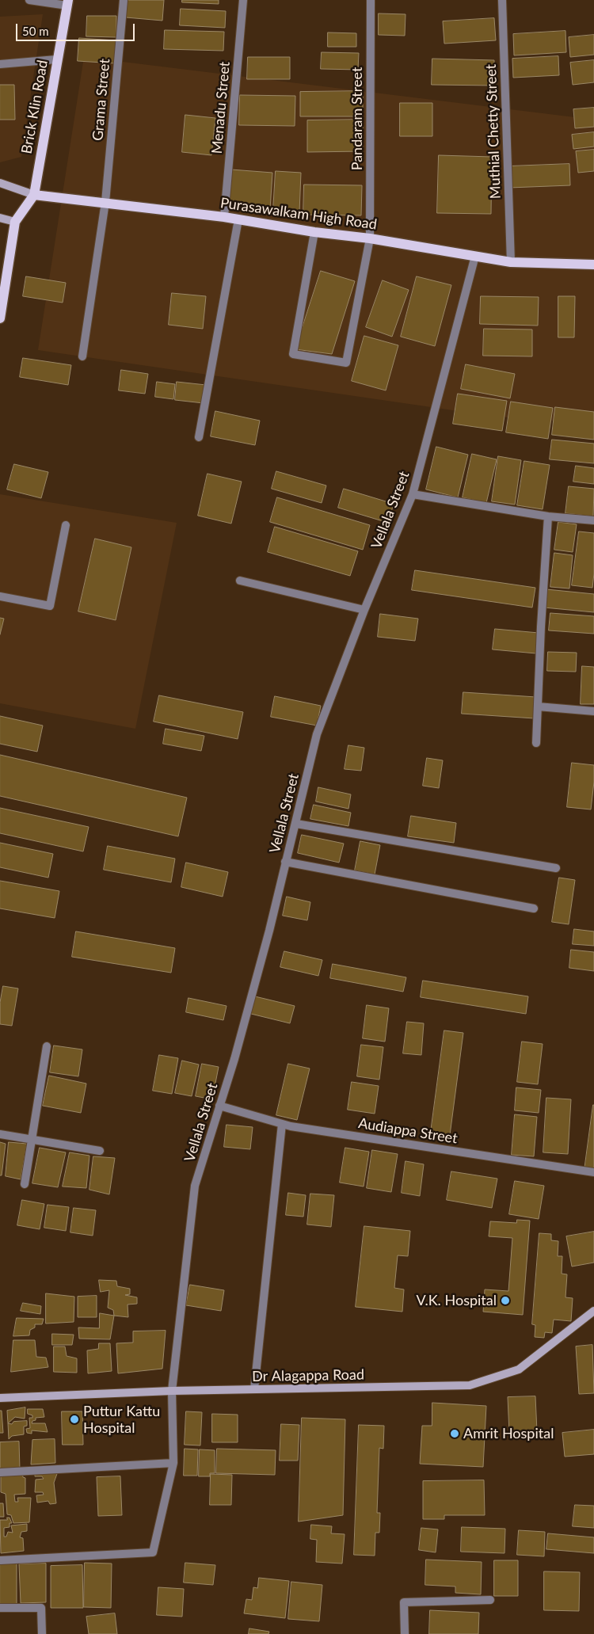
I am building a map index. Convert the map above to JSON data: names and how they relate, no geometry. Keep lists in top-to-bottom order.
{
  "streets": {
    "main road": ["Brick Klin Road", "Purasawalkam High Road", "Dr Alagappa Road"],
    "street": [
      "Grama Street",
      "Menadu Street",
      "Pandaram Street",
      "Muthial Chetty Street",
      "Vellala Street",
      "Audiappa Street"
    ]
  },
  "crossings": [
    ["Grama Street", "Purasawalkam High Road"],
    ["Brick Klin Road", "Purasawalkam High Road"],
    ["Menadu Street", "Purasawalkam High Road"],
    ["Pandaram Street", "Purasawalkam High Road"],
    ["Muthial Chetty Street", "Purasawalkam High Road"],
    ["Purasawalkam High Road", "Vellala Street"],
    ["Vellala Street", "Audiappa Street"],
    ["Vellala Street", "Dr Alagappa Road"]
  ],
  "places": ["V.K. Hospital", "Puttur Kattu Hospital", "Amrit Hospital"],
  "scale_bar": "50 m"
}
